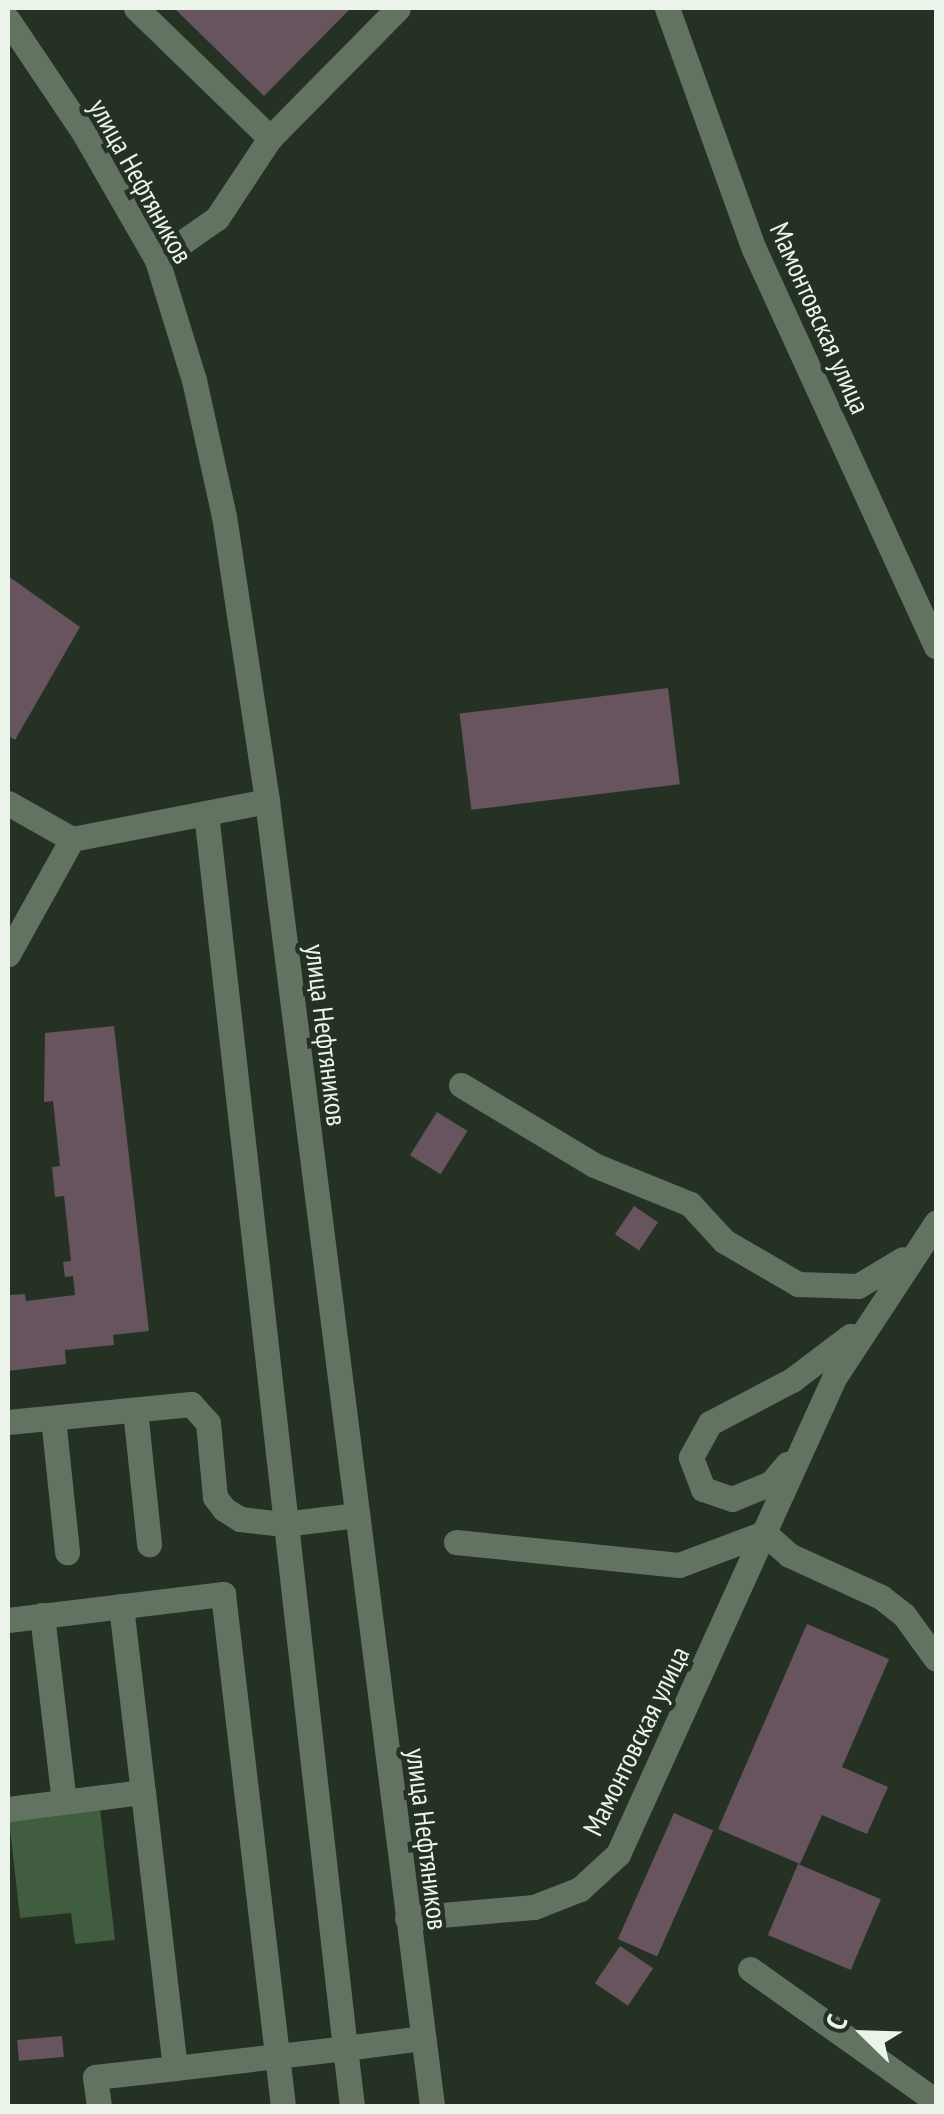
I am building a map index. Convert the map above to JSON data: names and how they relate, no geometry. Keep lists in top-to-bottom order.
{
  "streets": {
    "street": ["улица Нефтяников", "Мамонтовская улица"]
  },
  "crossings": [
    ["улица Нефтяников", "Мамонтовская улица"]
  ],
  "north": "top left"
}
